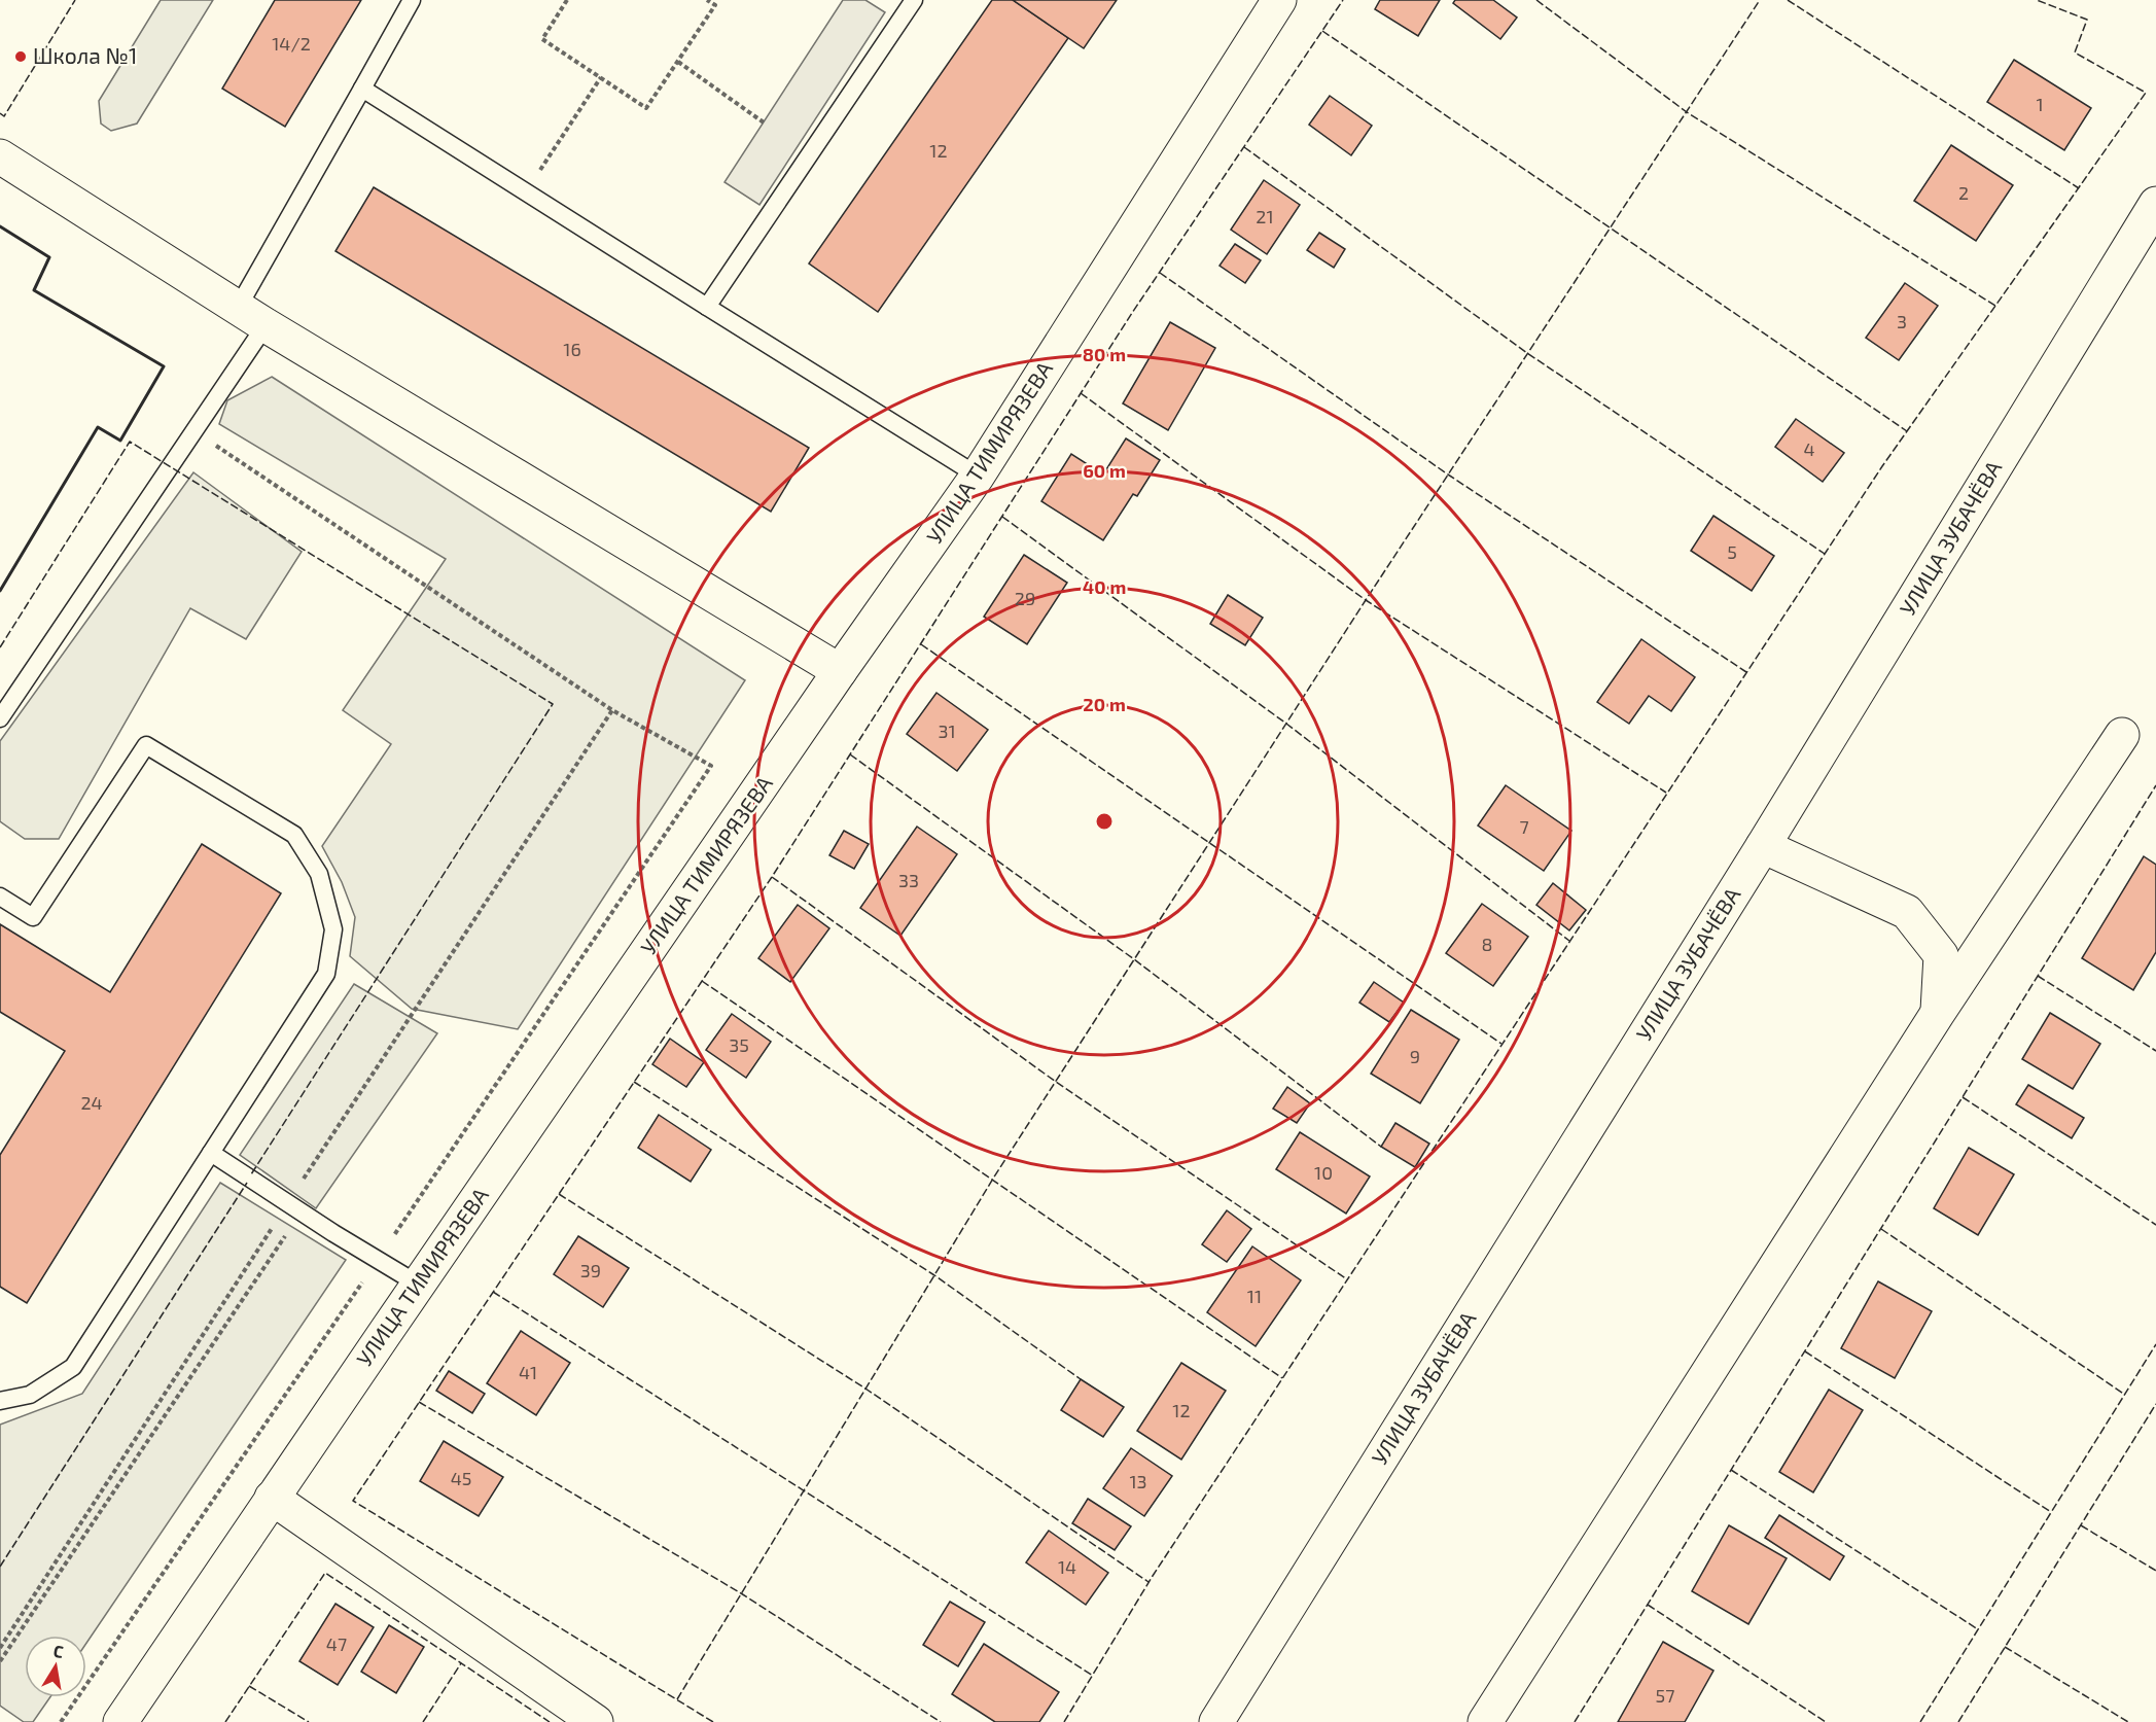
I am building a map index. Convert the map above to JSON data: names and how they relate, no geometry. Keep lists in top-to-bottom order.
{
  "streets": {
    "street": ["УЛИЦА ТИМИРЯЗЕВА", "УЛИЦА ЗУБАЧЁВА"]
  },
  "places": ["Школа №1"],
  "house_numbers": [
    "14/2",
    "1",
    "12",
    "2",
    "21",
    "3",
    "16",
    "4",
    "5",
    "29",
    "31",
    "7",
    "33",
    "8",
    "35",
    "9",
    "24",
    "10",
    "39",
    "11",
    "41",
    "12",
    "45",
    "13",
    "14",
    "47",
    "57"
  ],
  "north": "top",
  "rings": [
    "80 m",
    "60 m",
    "40 m",
    "20 m"
  ]
}
